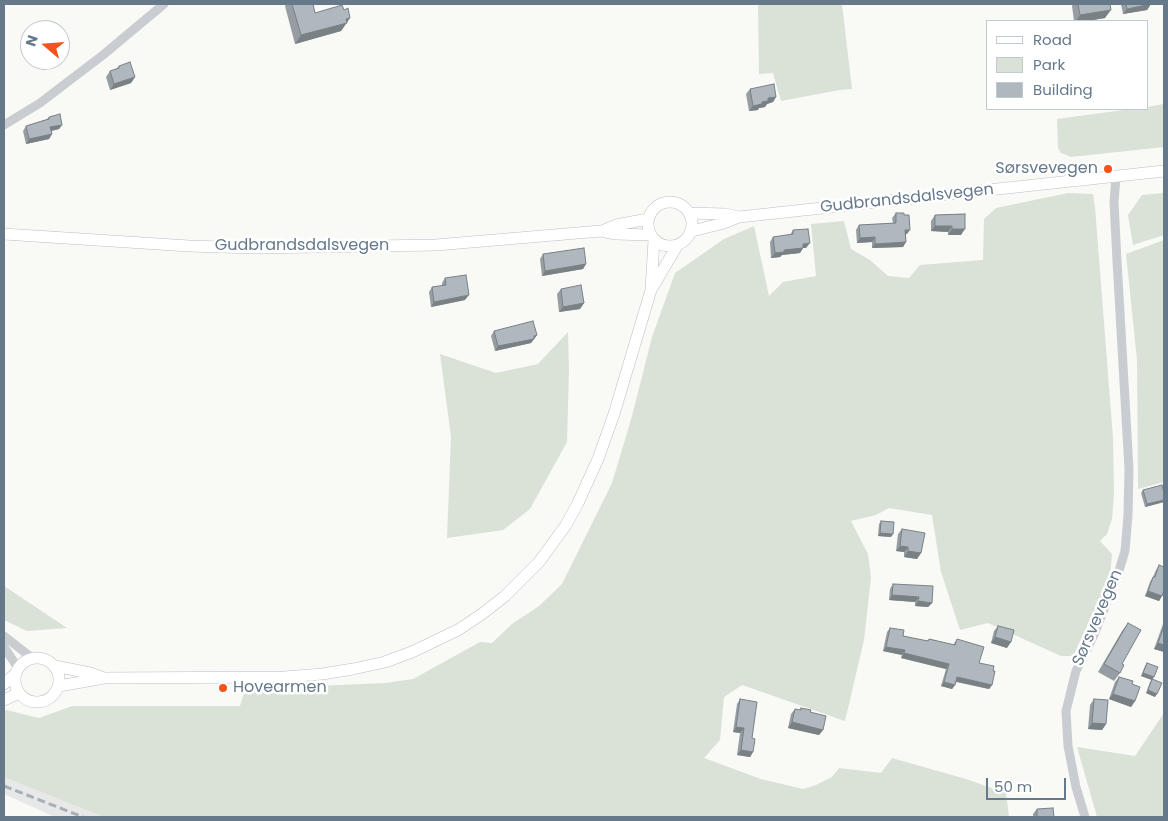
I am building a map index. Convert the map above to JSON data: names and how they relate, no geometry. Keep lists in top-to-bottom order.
{
  "streets": {
    "main road": ["Gudbrandsdalsvegen"],
    "street": ["Sørsvevegen"]
  },
  "crossings": [
    ["Gudbrandsdalsvegen", "Sørsvevegen"]
  ],
  "places": ["Sørsvevegen", "Hovearmen"],
  "legend": ["Road", "Park", "Building"],
  "scale_bar": "50 m",
  "north": "left"
}
